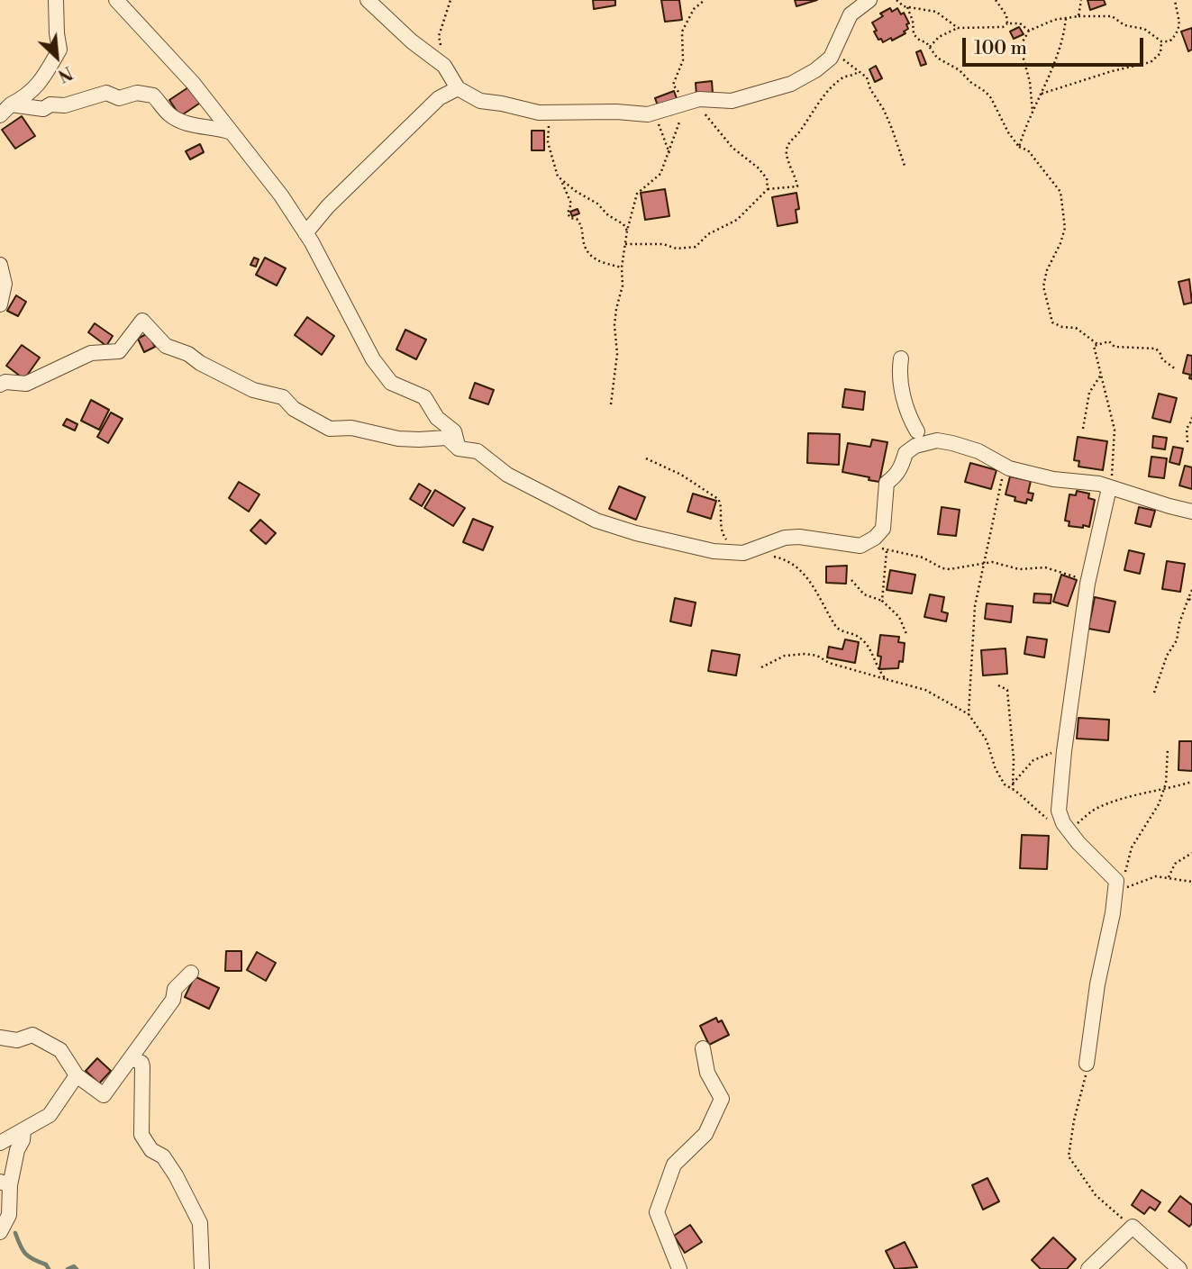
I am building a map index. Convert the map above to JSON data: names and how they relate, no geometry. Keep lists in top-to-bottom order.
{
  "scale_bar": "100 m",
  "north": "bottom right"
}
